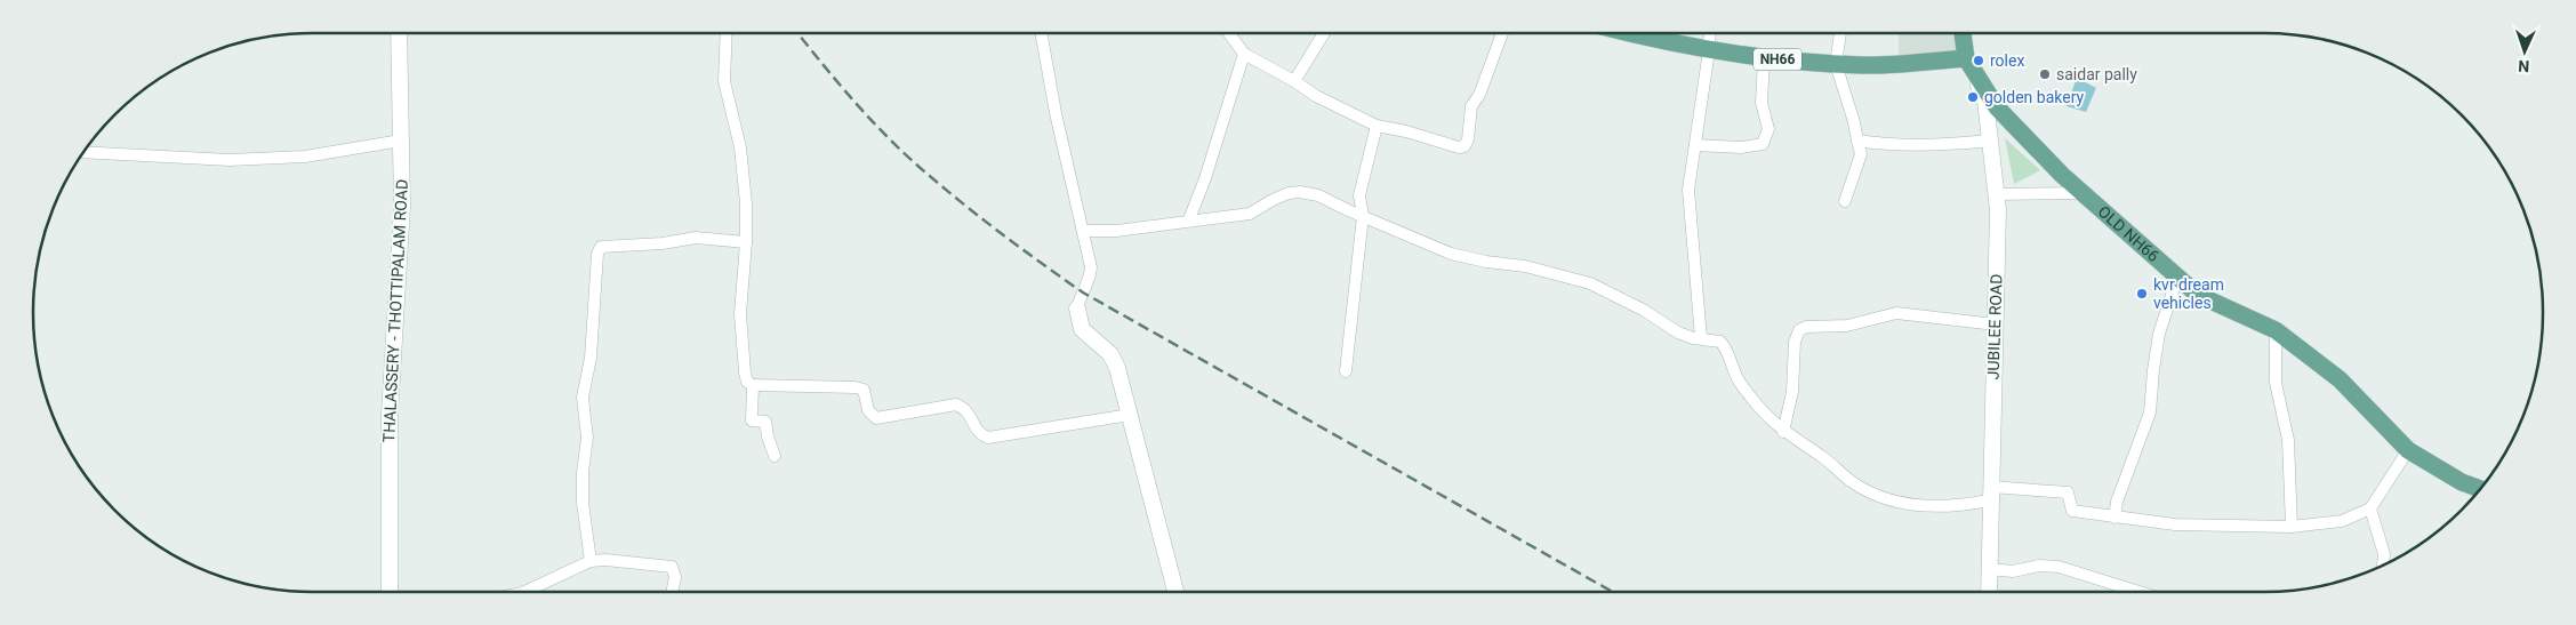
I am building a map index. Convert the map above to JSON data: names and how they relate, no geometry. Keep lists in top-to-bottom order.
{
  "streets": {
    "main road": ["NH66", "OLD NH66"],
    "street": ["THALASSERY - THOTTIPALAM ROAD", "JUBILEE ROAD"]
  },
  "crossings": [
    ["NH66", "OLD NH66"],
    ["NH66", "JUBILEE ROAD"],
    ["OLD NH66", "JUBILEE ROAD"]
  ],
  "places": [
    "rolex",
    "saidar pally",
    "golden bakery",
    "kvr dream vehicles"
  ],
  "north": "bottom"
}
